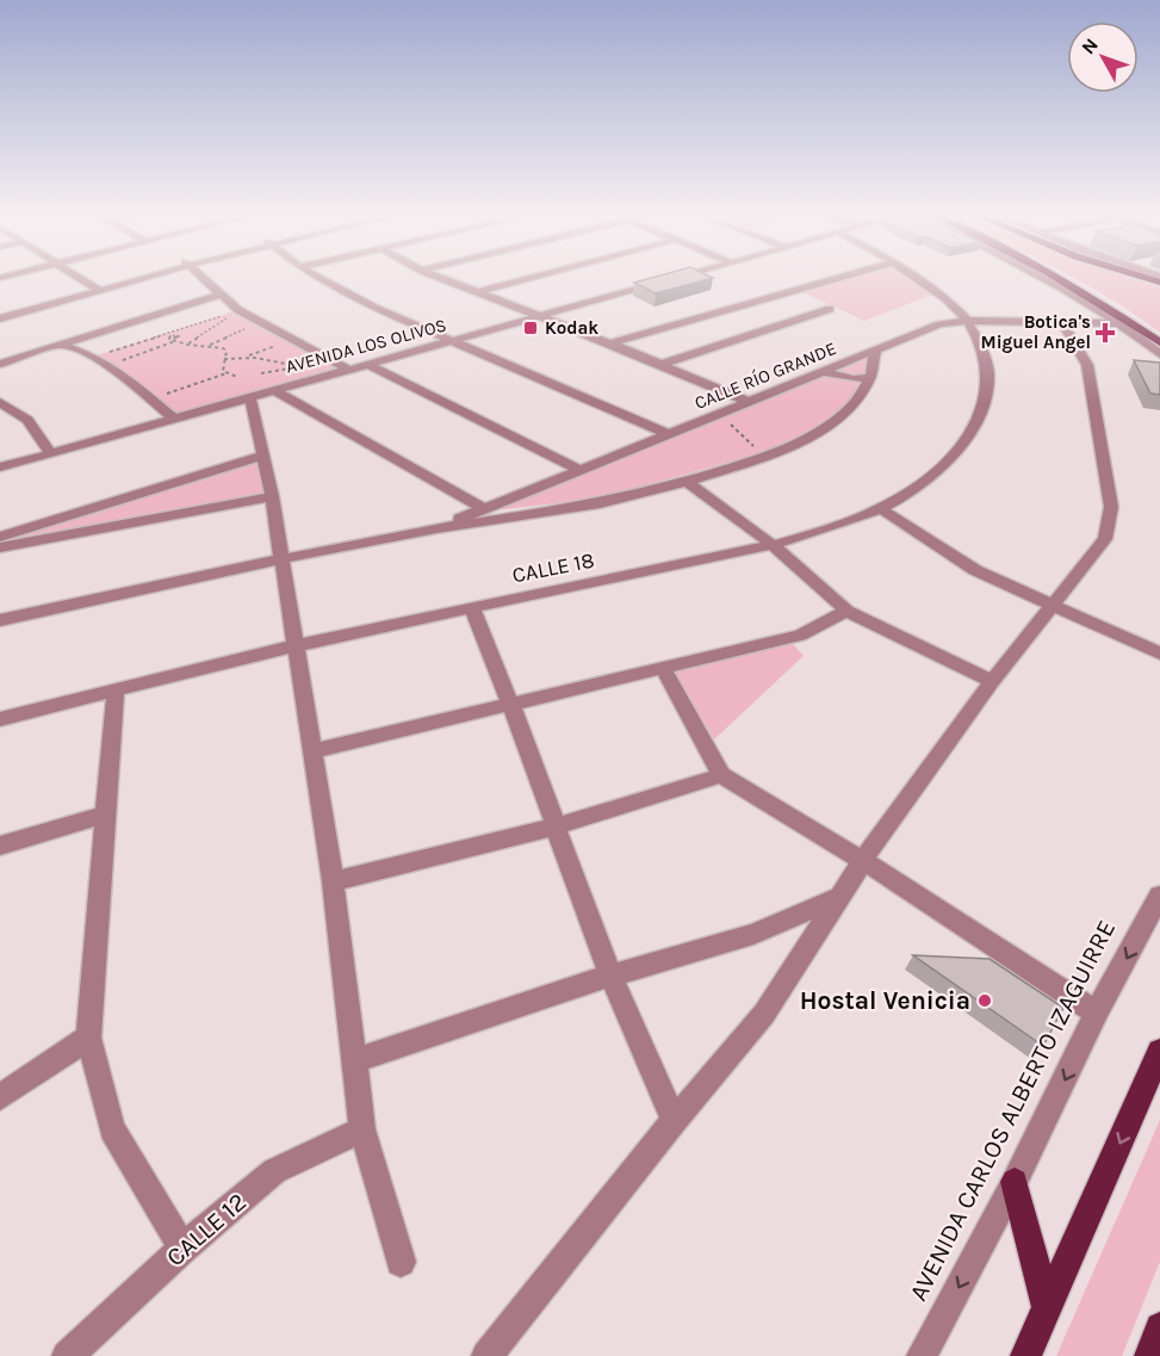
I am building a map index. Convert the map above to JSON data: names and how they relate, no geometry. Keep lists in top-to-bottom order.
{
  "streets": {
    "street": [
      "AVENIDA LOS OLIVOS",
      "CALLE RÍO GRANDE",
      "CALLE 18",
      "AVENIDA CARLOS ALBERTO IZAGUIRRE",
      "CALLE 12"
    ]
  },
  "crossings": [
    ["CALLE RÍO GRANDE", "CALLE 18"]
  ],
  "one_way": ["AVENIDA CARLOS ALBERTO IZAGUIRRE"],
  "places": {
    "transit": ["Kodak"],
    "health": ["Botica's Miguel Angel"],
    "other": ["Hostal Venicia"]
  },
  "north": "top left"
}
